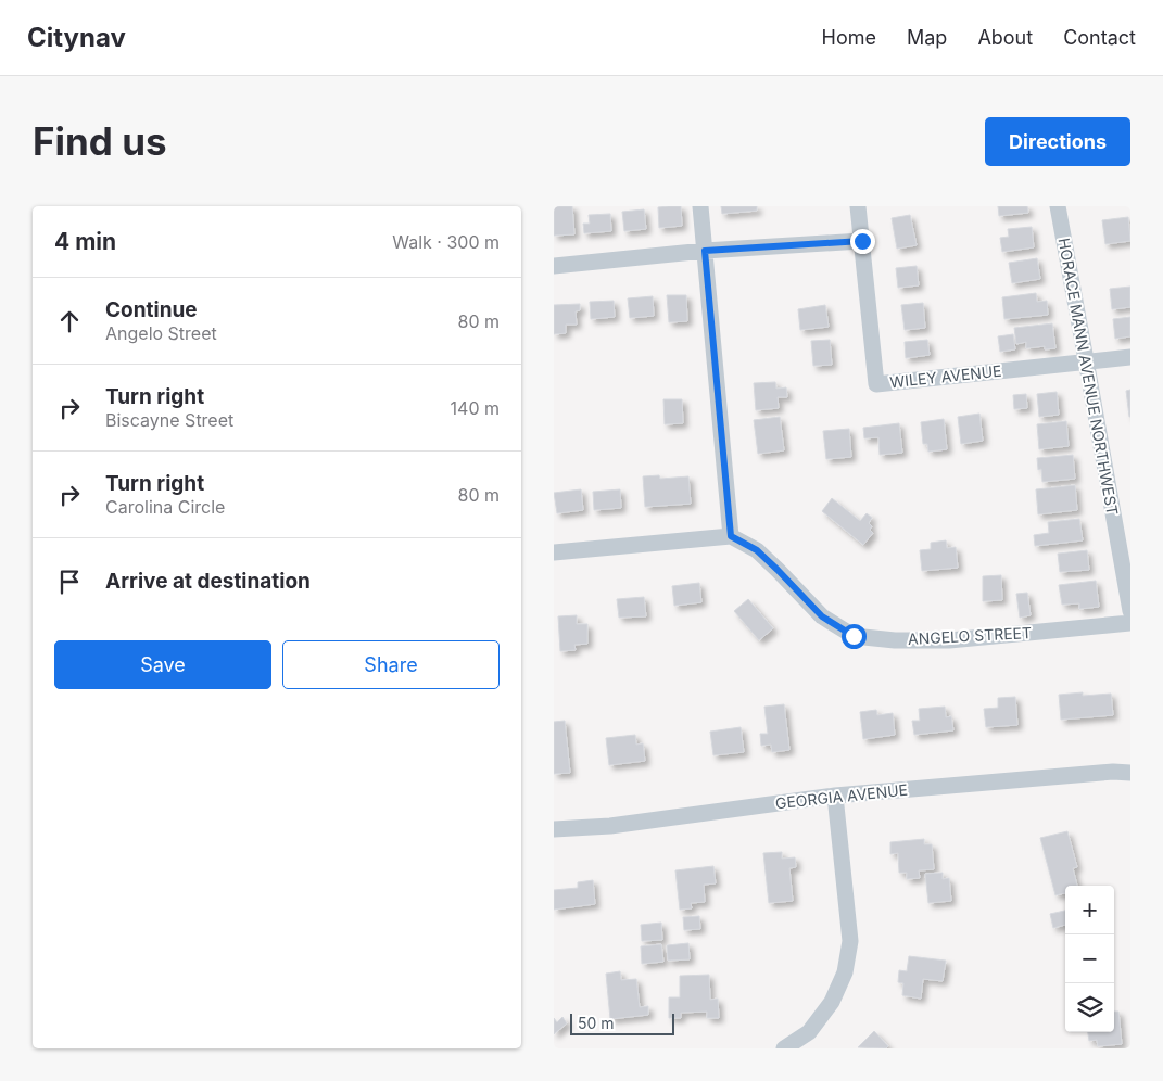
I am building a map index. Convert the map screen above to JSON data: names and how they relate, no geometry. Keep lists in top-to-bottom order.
{
  "streets": {
    "street": [
      "WILEY AVENUE",
      "HORACE MANN AVENUE NORTHWEST",
      "ANGELO STREET",
      "GEORGIA AVENUE"
    ]
  },
  "crossings": [
    ["WILEY AVENUE", "HORACE MANN AVENUE NORTHWEST"]
  ],
  "scale_bar": "50 m",
  "page": {
    "header": "Citynav",
    "nav": [
      "Home",
      "Map",
      "About",
      "Contact"
    ],
    "buttons": [
      "Directions",
      ["Save", "Share"]
    ],
    "title": "Find us",
    "heading": ["4 min", "Walk · 300 m"],
    "list": [
      ["Continue", "Angelo Street", "80 m"],
      ["Turn right", "Biscayne Street", "140 m"],
      ["Turn right", "Carolina Circle", "80 m"],
      "Arrive at destination"
    ],
    "map_buttons": ["+", "−"],
    "scale": "50 m"
  }
}
